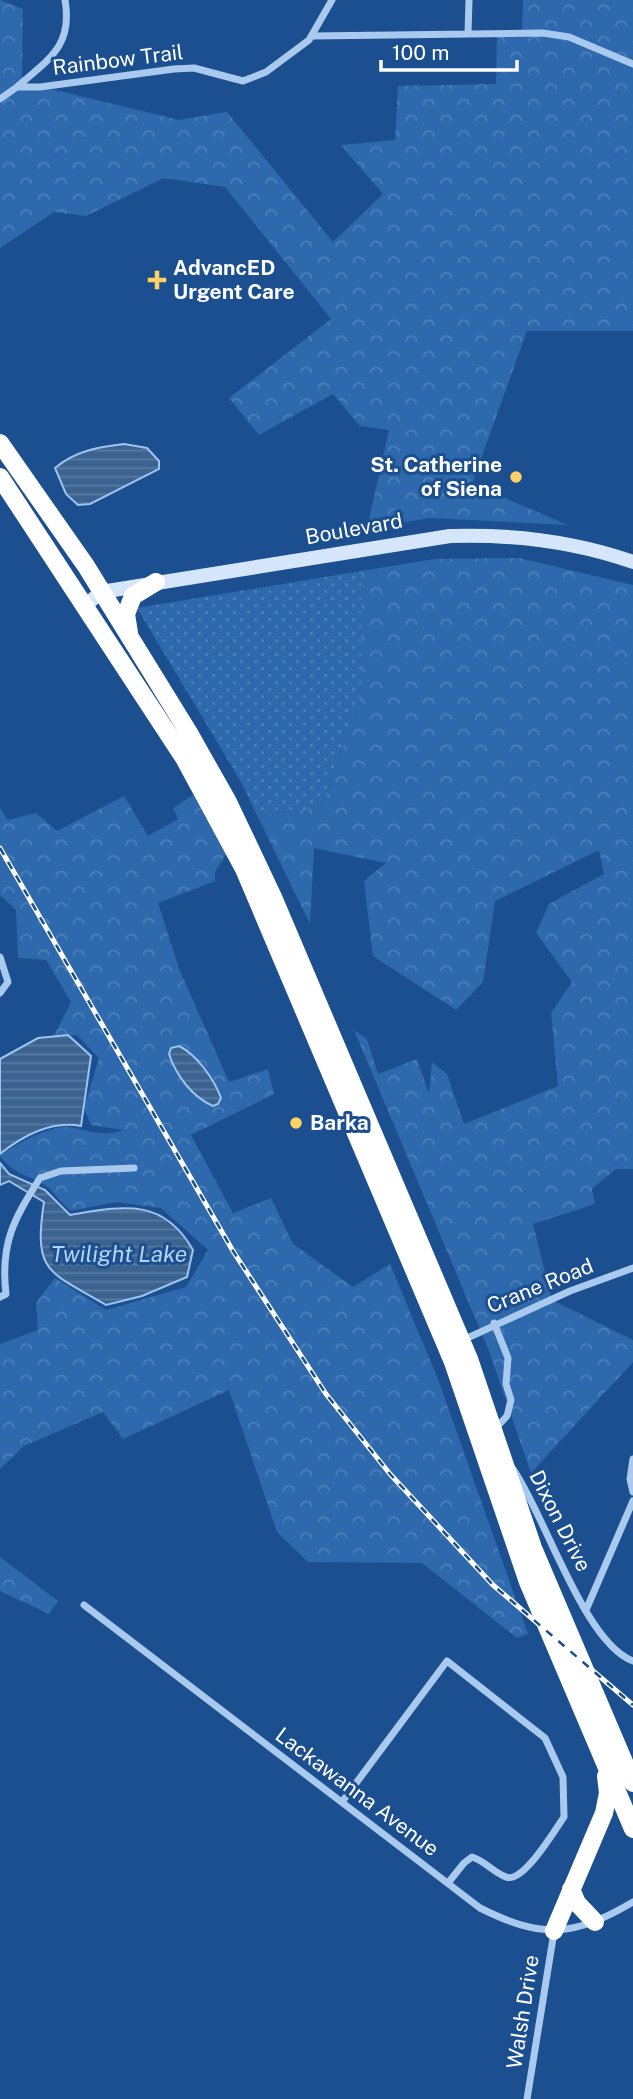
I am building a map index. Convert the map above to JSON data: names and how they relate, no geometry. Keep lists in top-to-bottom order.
{
  "streets": {
    "main road": ["Boulevard"],
    "street": [
      "Rainbow Trail",
      "Crane Road",
      "Dixon Drive",
      "Lackawanna Avenue",
      "Walsh Drive"
    ]
  },
  "crossings": [
    ["Lackawanna Avenue", "Walsh Drive"]
  ],
  "water": ["Twilight Lake"],
  "places": {
    "health": ["AdvancED Urgent Care"],
    "other": ["St. Catherine of Siena", "Barka"]
  },
  "scale_bar": "100 m"
}
